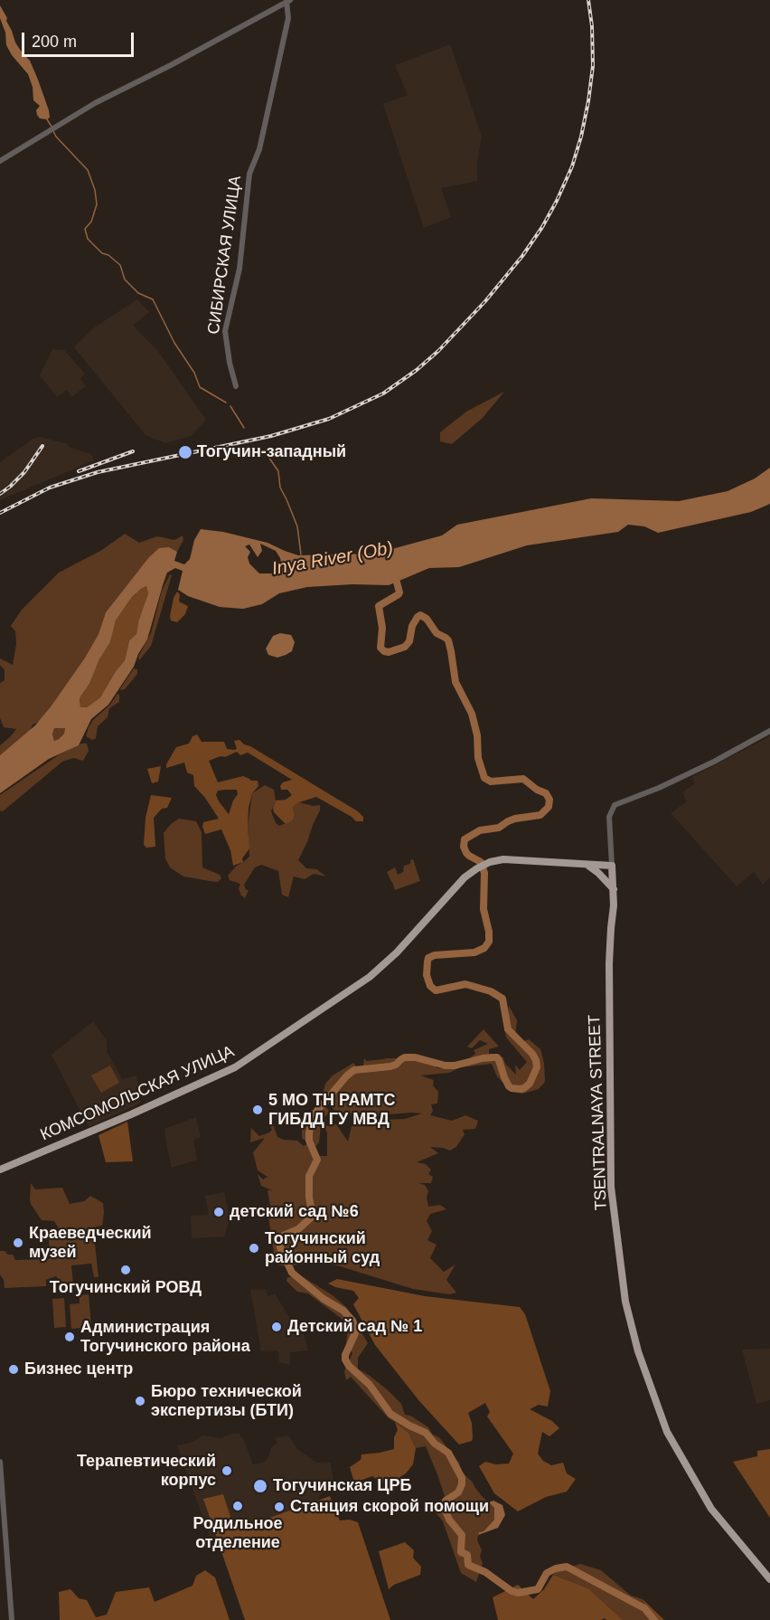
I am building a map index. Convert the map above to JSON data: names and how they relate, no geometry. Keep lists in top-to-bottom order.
{
  "streets": {
    "main road": ["КОМСОМОЛЬСКАЯ УЛИЦА", "TSENTRALNAYA STREET"],
    "street": ["СИБИРСКАЯ УЛИЦА"]
  },
  "water": ["Inya River (Ob)"],
  "places": [
    "Тогучин-западный",
    "5 МО ТН РАМТС ГИБДД ГУ МВД",
    "детский сад №6",
    "Краеведческий музей",
    "Тогучинский районный суд",
    "Тогучинский РОВД",
    "Детский сад № 1",
    "Администрация Тогучинского района",
    "Бизнес центр",
    "Бюро технической экспертизы (БТИ)",
    "Терапевтический корпус",
    "Тогучинская ЦРБ",
    "Родильное отделение",
    "Станция скорой помощи"
  ],
  "scale_bar": "200 m"
}
